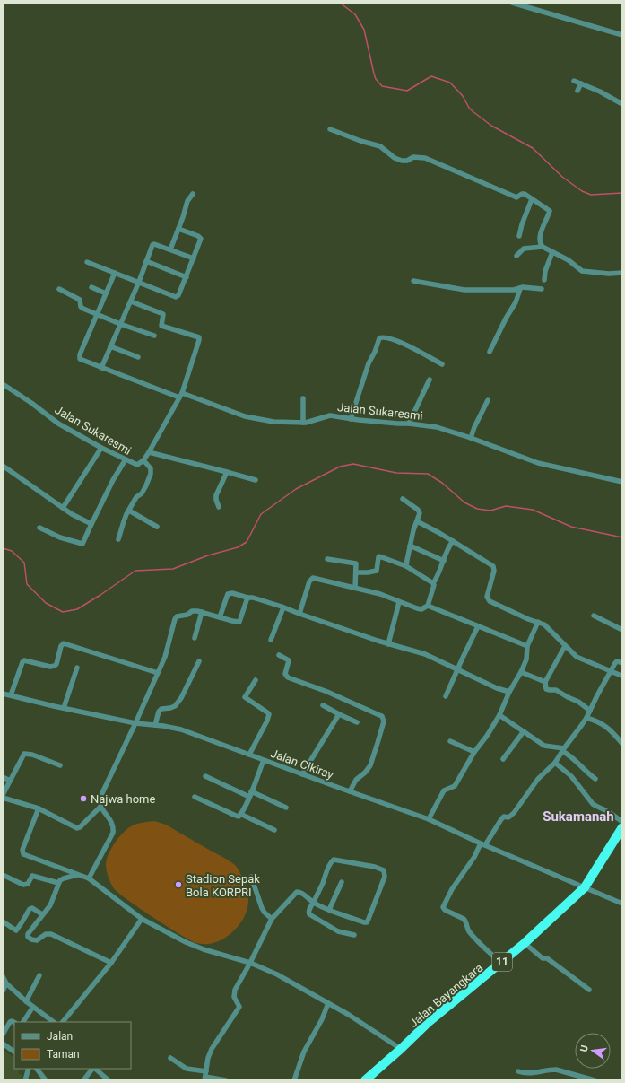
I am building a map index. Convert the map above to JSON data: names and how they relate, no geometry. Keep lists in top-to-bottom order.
{
  "streets": {
    "highway": ["11", "Jalan Bayangkara"],
    "street": ["Jalan Sukaresmi", "Jalan Cikiray"]
  },
  "crossings": [
    ["Jalan Cikiray", "Jalan Bayangkara"]
  ],
  "districts": ["Sukamanah"],
  "places": ["Najwa home", "Stadion Sepak Bola KORPRI"],
  "legend": ["Jalan", "Taman"],
  "north": "left"
}
